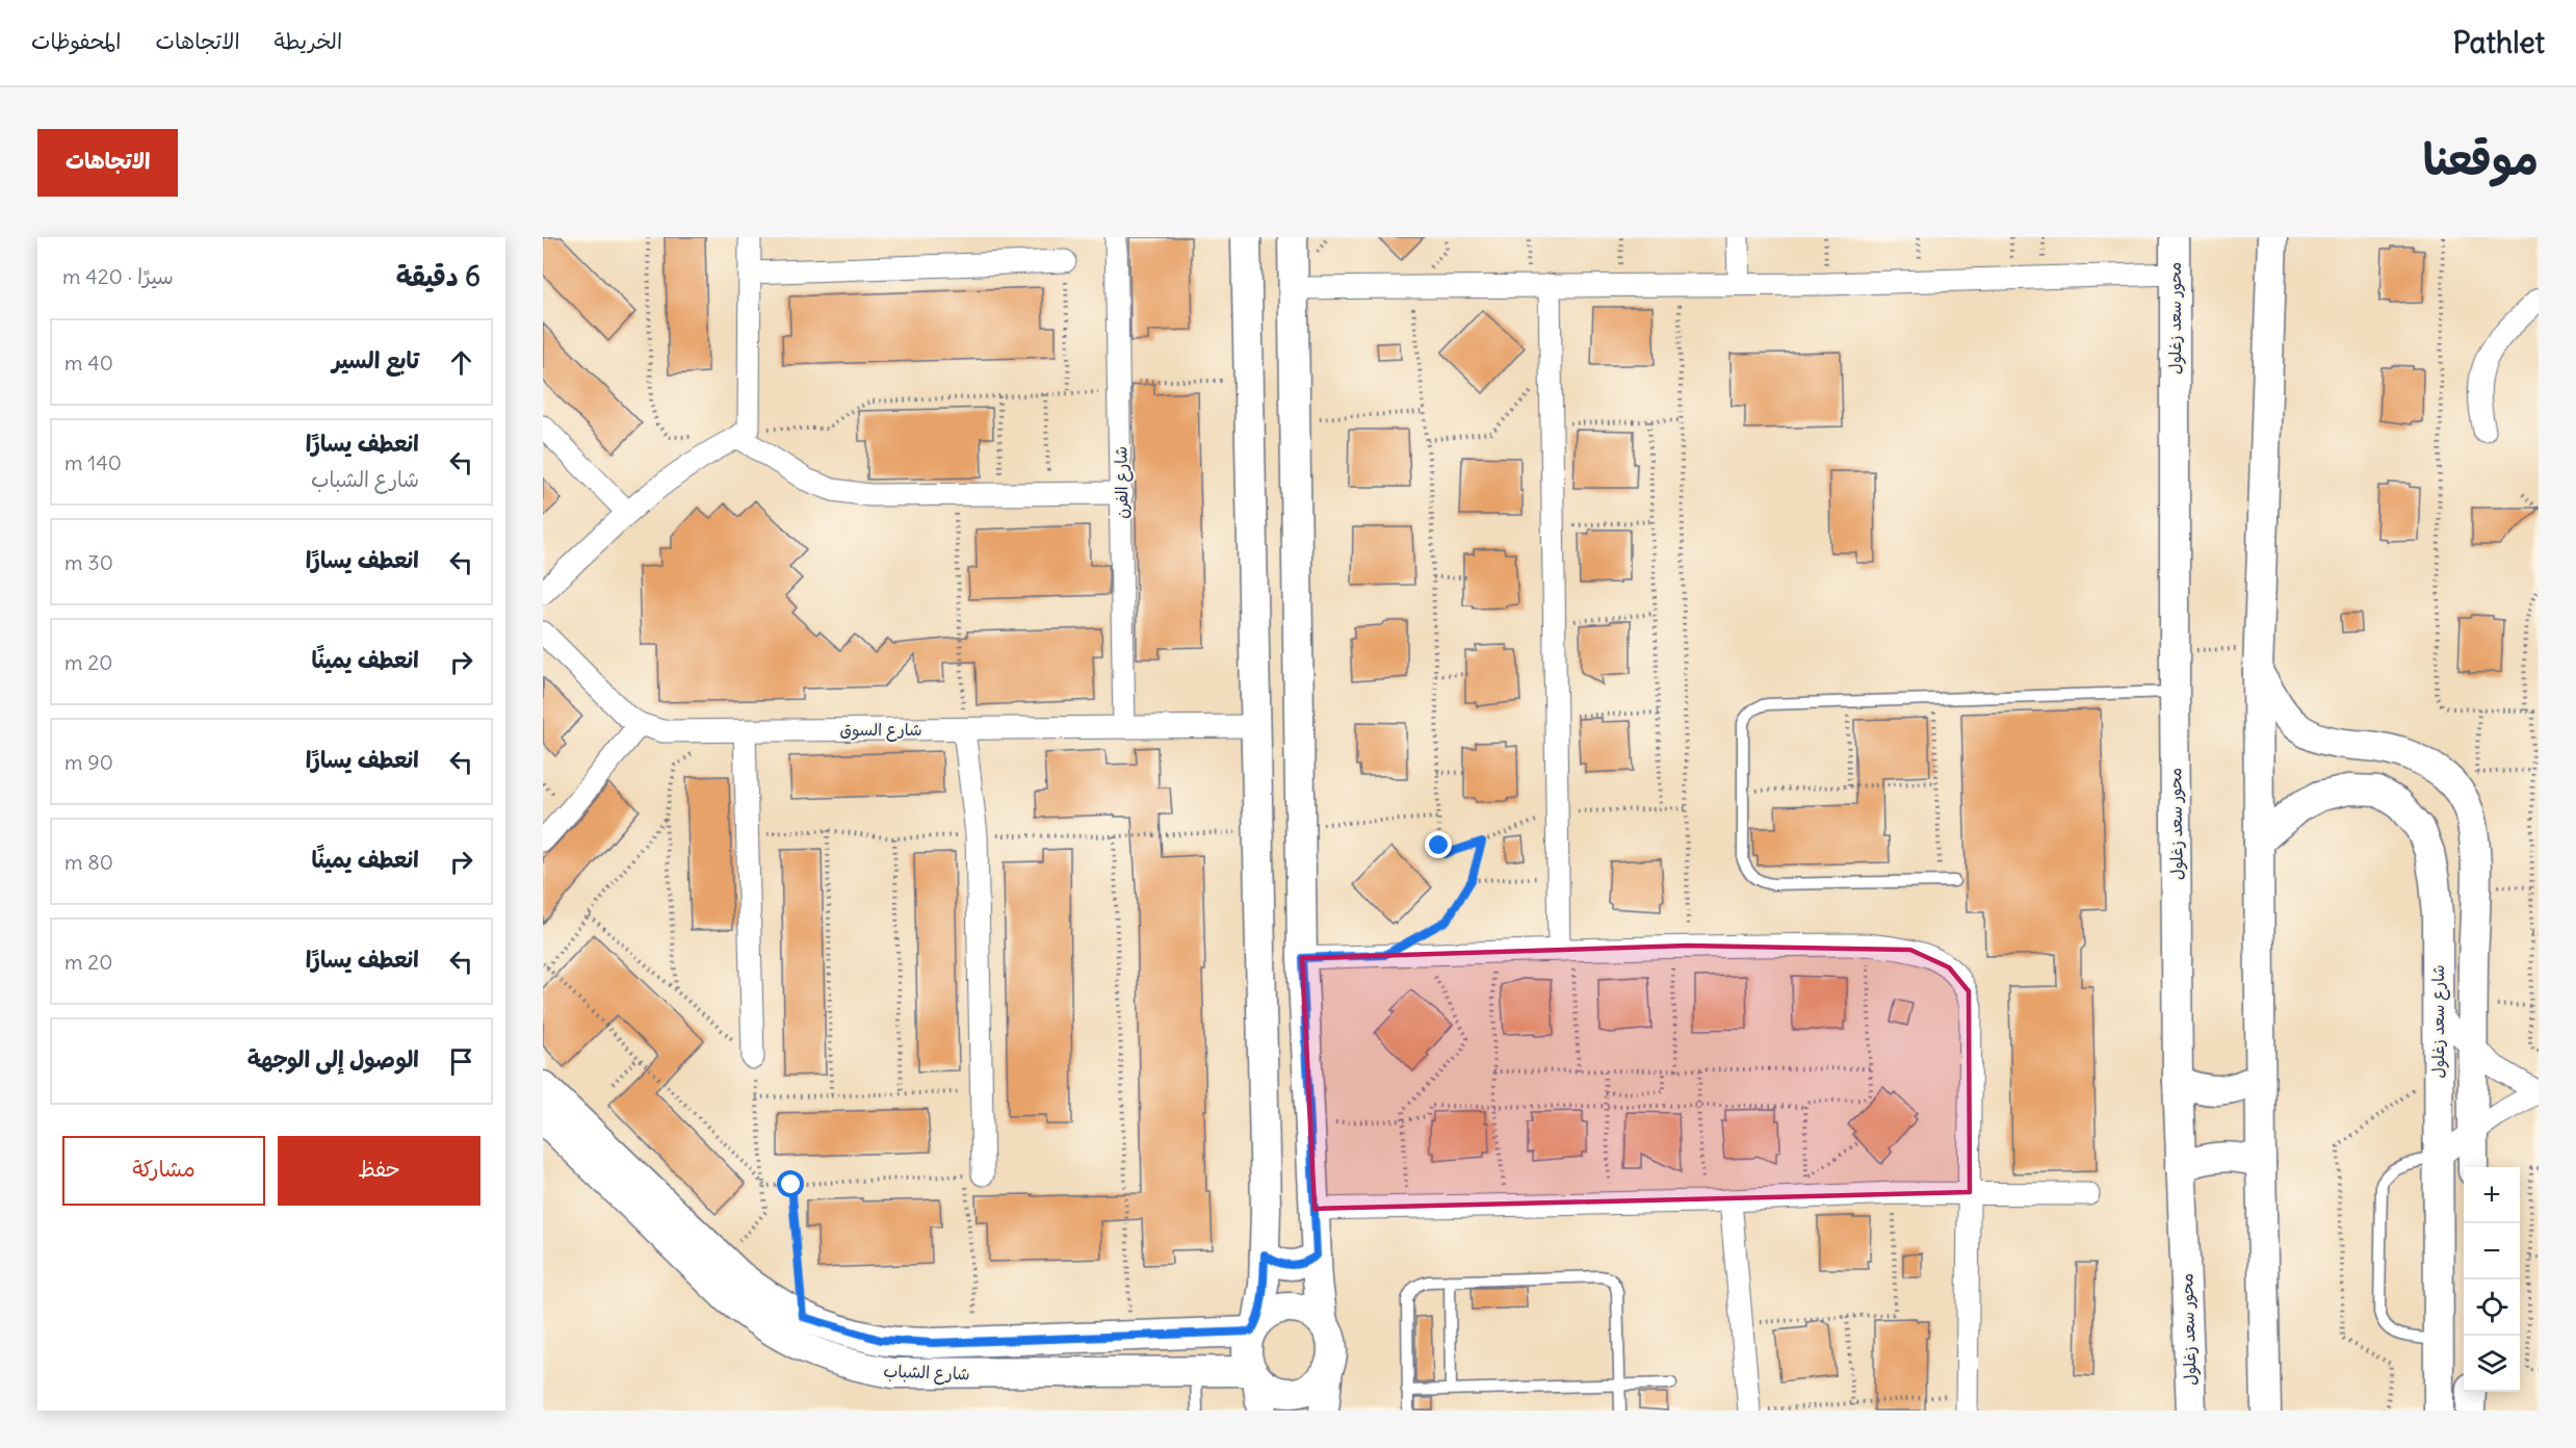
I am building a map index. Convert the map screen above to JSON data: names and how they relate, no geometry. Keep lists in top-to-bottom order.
{
  "streets": {
    "street": [
      "محور سعد زغلول",
      "شارع الفرن",
      "شارع السوق",
      "شارع سعد زغلول",
      "شارع الشباب"
    ]
  },
  "crossings": [
    ["شارع الفرن", "شارع السوق"]
  ],
  "page": {
    "header": "Pathlet",
    "nav": ["الخريطة", "الاتجاهات", "المحفوظات"],
    "title": "موقعنا",
    "buttons": [
      "الاتجاهات",
      ["حفظ", "مشاركة"]
    ],
    "heading": ["6 دقيقة", "سيرًا · 420 m"],
    "list": [
      ["تابع السير", "40 m"],
      ["انعطف يسارًا", "شارع الشباب", "140 m"],
      ["انعطف يسارًا", "30 m"],
      ["انعطف يمينًا", "20 m"],
      ["انعطف يسارًا", "90 m"],
      ["انعطف يمينًا", "80 m"],
      ["انعطف يسارًا", "20 m"],
      "الوصول إلى الوجهة"
    ],
    "map_buttons": ["+", "−"]
  }
}
